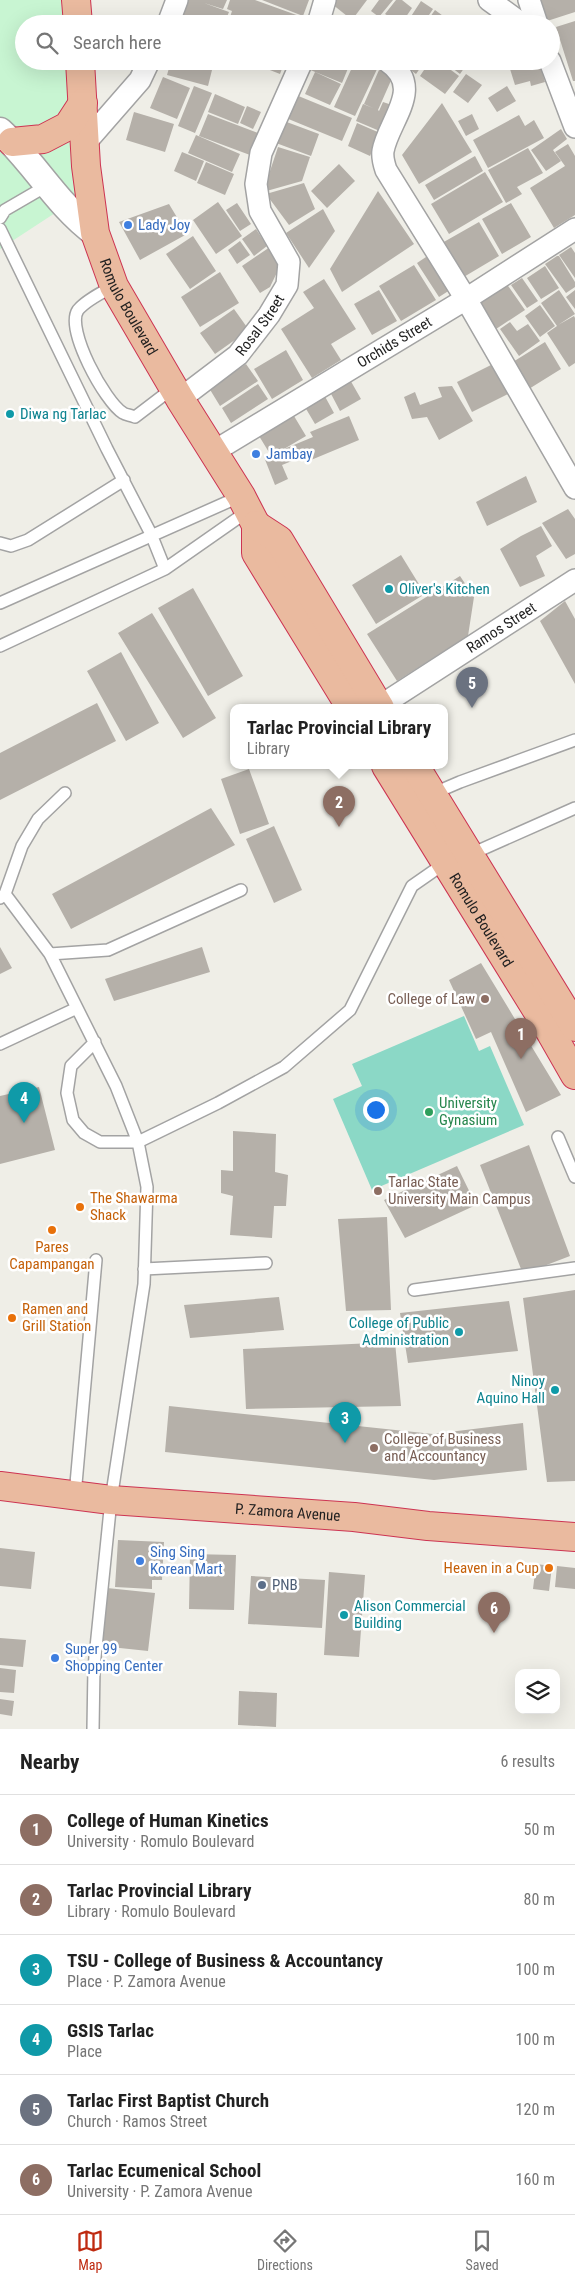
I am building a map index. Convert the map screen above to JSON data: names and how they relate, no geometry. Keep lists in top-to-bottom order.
{
  "streets": {
    "highway": ["Romulo Boulevard", "P. Zamora Avenue"],
    "street": ["Rosal Street", "Orchids Street", "Ramos Street"]
  },
  "crossings": [
    ["Romulo Boulevard", "Rosal Street"],
    ["Romulo Boulevard", "Orchids Street"]
  ],
  "places": [
    "Lady Joy",
    "Diwa ng Tarlac",
    "Jambay",
    "Oliver's Kitchen",
    "College of Law",
    "University Gynasium",
    "Tarlac State University Main Campus",
    "The Shawarma Shack",
    "Pares Capampangan",
    "Ramen and Grill Station",
    "College of Public Administration",
    "Ninoy Aquino Hall",
    "College of Business and Accountancy",
    "Sing Sing Korean Mart",
    "Heaven in a Cup",
    "PNB",
    "Alison Commercial Building",
    "Super 99 Shopping Center"
  ],
  "page": {
    "search": "Search here",
    "pins": [
      "5",
      "2",
      "1",
      "4",
      "3",
      "6"
    ],
    "popup": ["Tarlac Provincial Library", "Library"],
    "heading": ["Nearby", "6 results"],
    "list": [
      {
        "mark": "1",
        "name": "College of Human Kinetics",
        "note": "University · Romulo Boulevard",
        "value": "50 m"
      },
      {
        "mark": "2",
        "name": "Tarlac Provincial Library",
        "note": "Library · Romulo Boulevard",
        "value": "80 m"
      },
      {
        "mark": "3",
        "name": "TSU - College of Business & Accountancy",
        "note": "Place · P. Zamora Avenue",
        "value": "100 m"
      },
      {
        "mark": "4",
        "name": "GSIS Tarlac",
        "note": "Place",
        "value": "100 m"
      },
      {
        "mark": "5",
        "name": "Tarlac First Baptist Church",
        "note": "Church · Ramos Street",
        "value": "120 m"
      },
      {
        "mark": "6",
        "name": "Tarlac Ecumenical School",
        "note": "University · P. Zamora Avenue",
        "value": "160 m"
      }
    ],
    "nav": ["Map", "Directions", "Saved"]
  }
}
